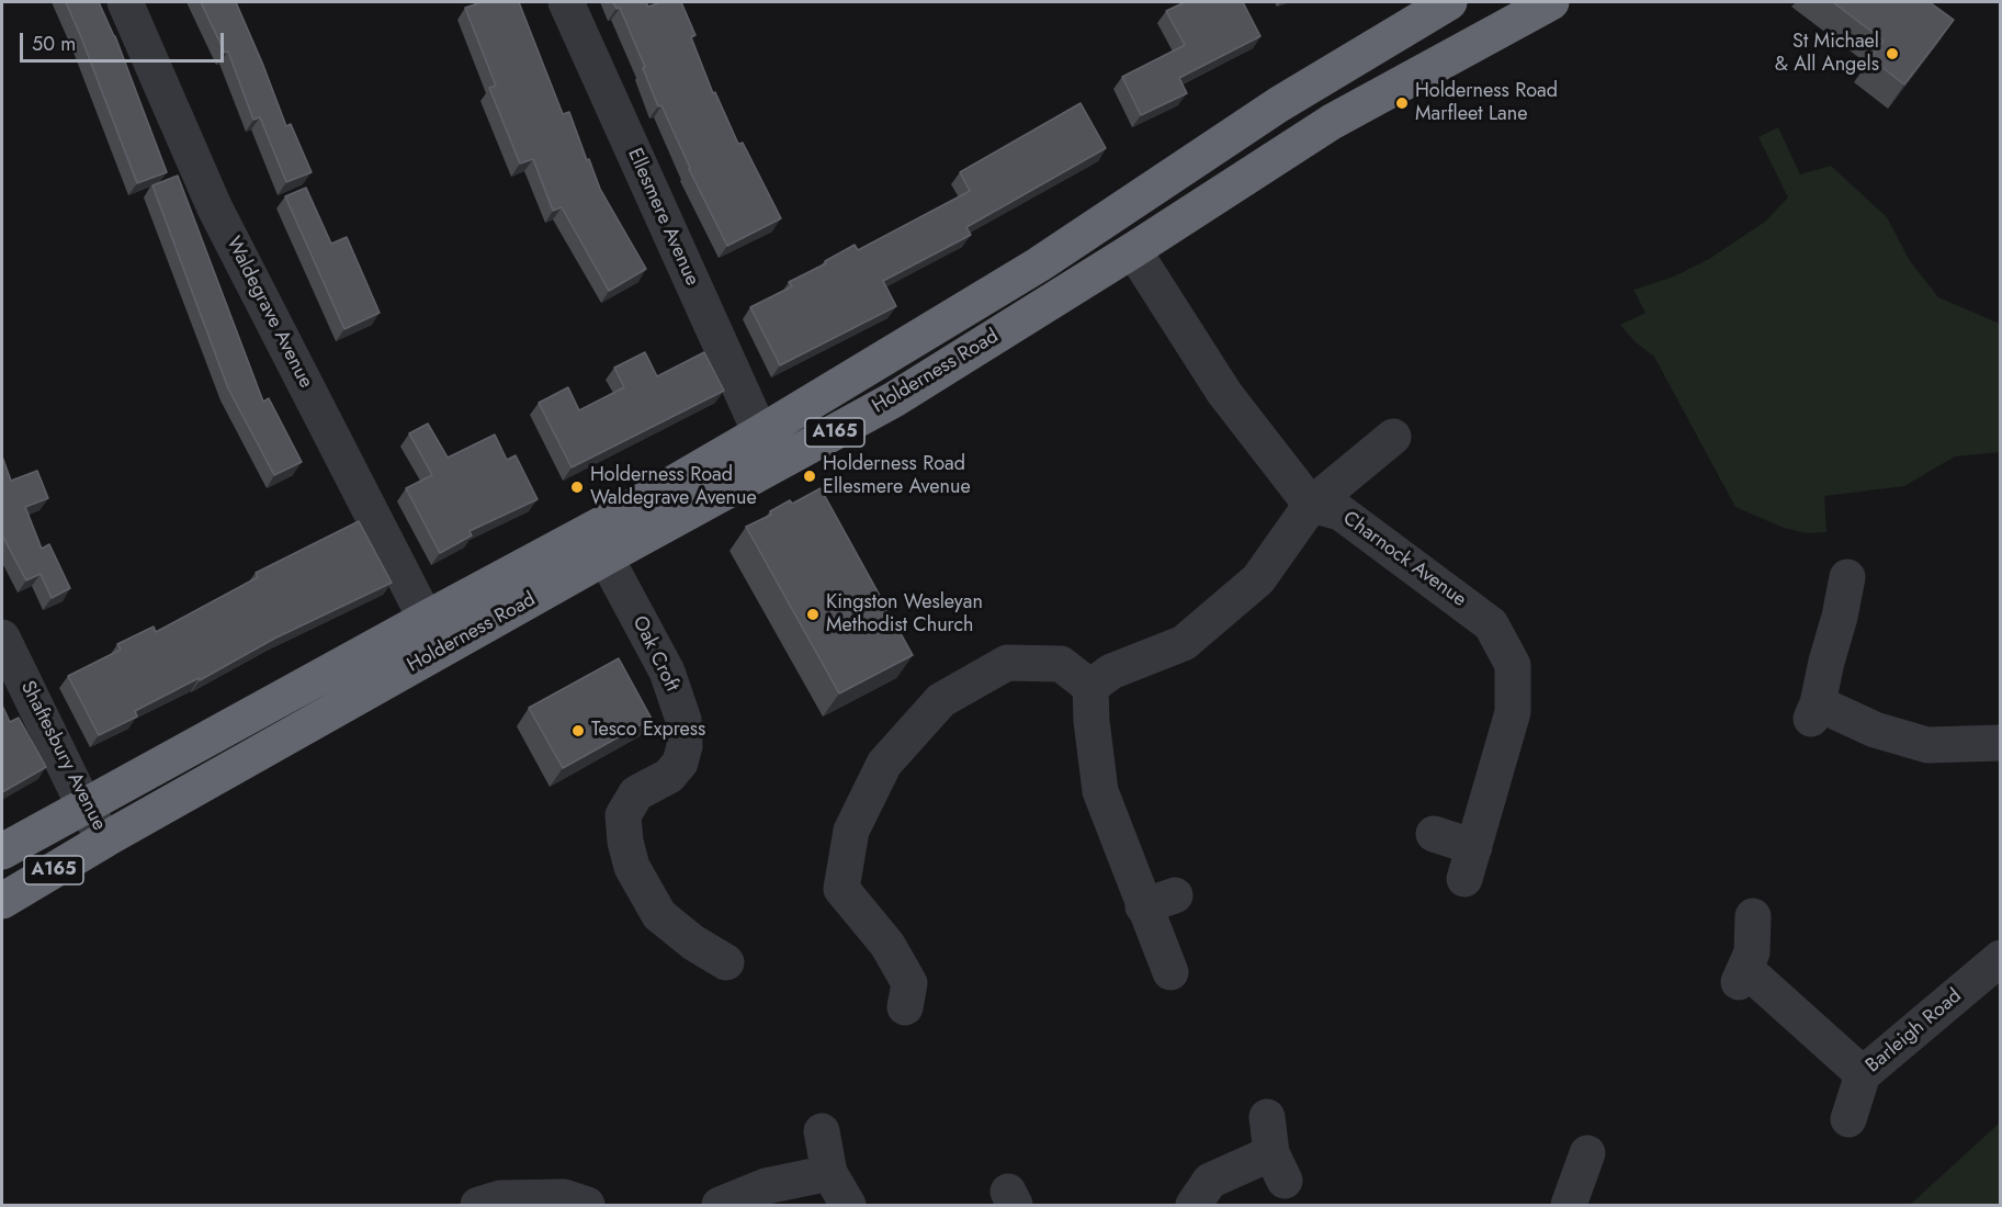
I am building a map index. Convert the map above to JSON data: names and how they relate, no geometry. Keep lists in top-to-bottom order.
{
  "streets": {
    "highway": ["Holderness Road", "A165"],
    "street": [
      "Ellesmere Avenue",
      "Waldegrave Avenue",
      "Charnock Avenue",
      "Oak Croft",
      "Shaftesbury Avenue",
      "Barleigh Road"
    ]
  },
  "crossings": [
    ["Ellesmere Avenue", "Holderness Road"],
    ["Waldegrave Avenue", "Holderness Road"],
    ["Holderness Road", "Oak Croft"],
    ["Holderness Road", "Shaftesbury Avenue"]
  ],
  "places": [
    "St Michael & All Angels",
    "Holderness Road Marfleet Lane",
    "Holderness Road Ellesmere Avenue",
    "Holderness Road Waldegrave Avenue",
    "Kingston Wesleyan Methodist Church",
    "Tesco Express"
  ],
  "scale_bar": "50 m"
}
